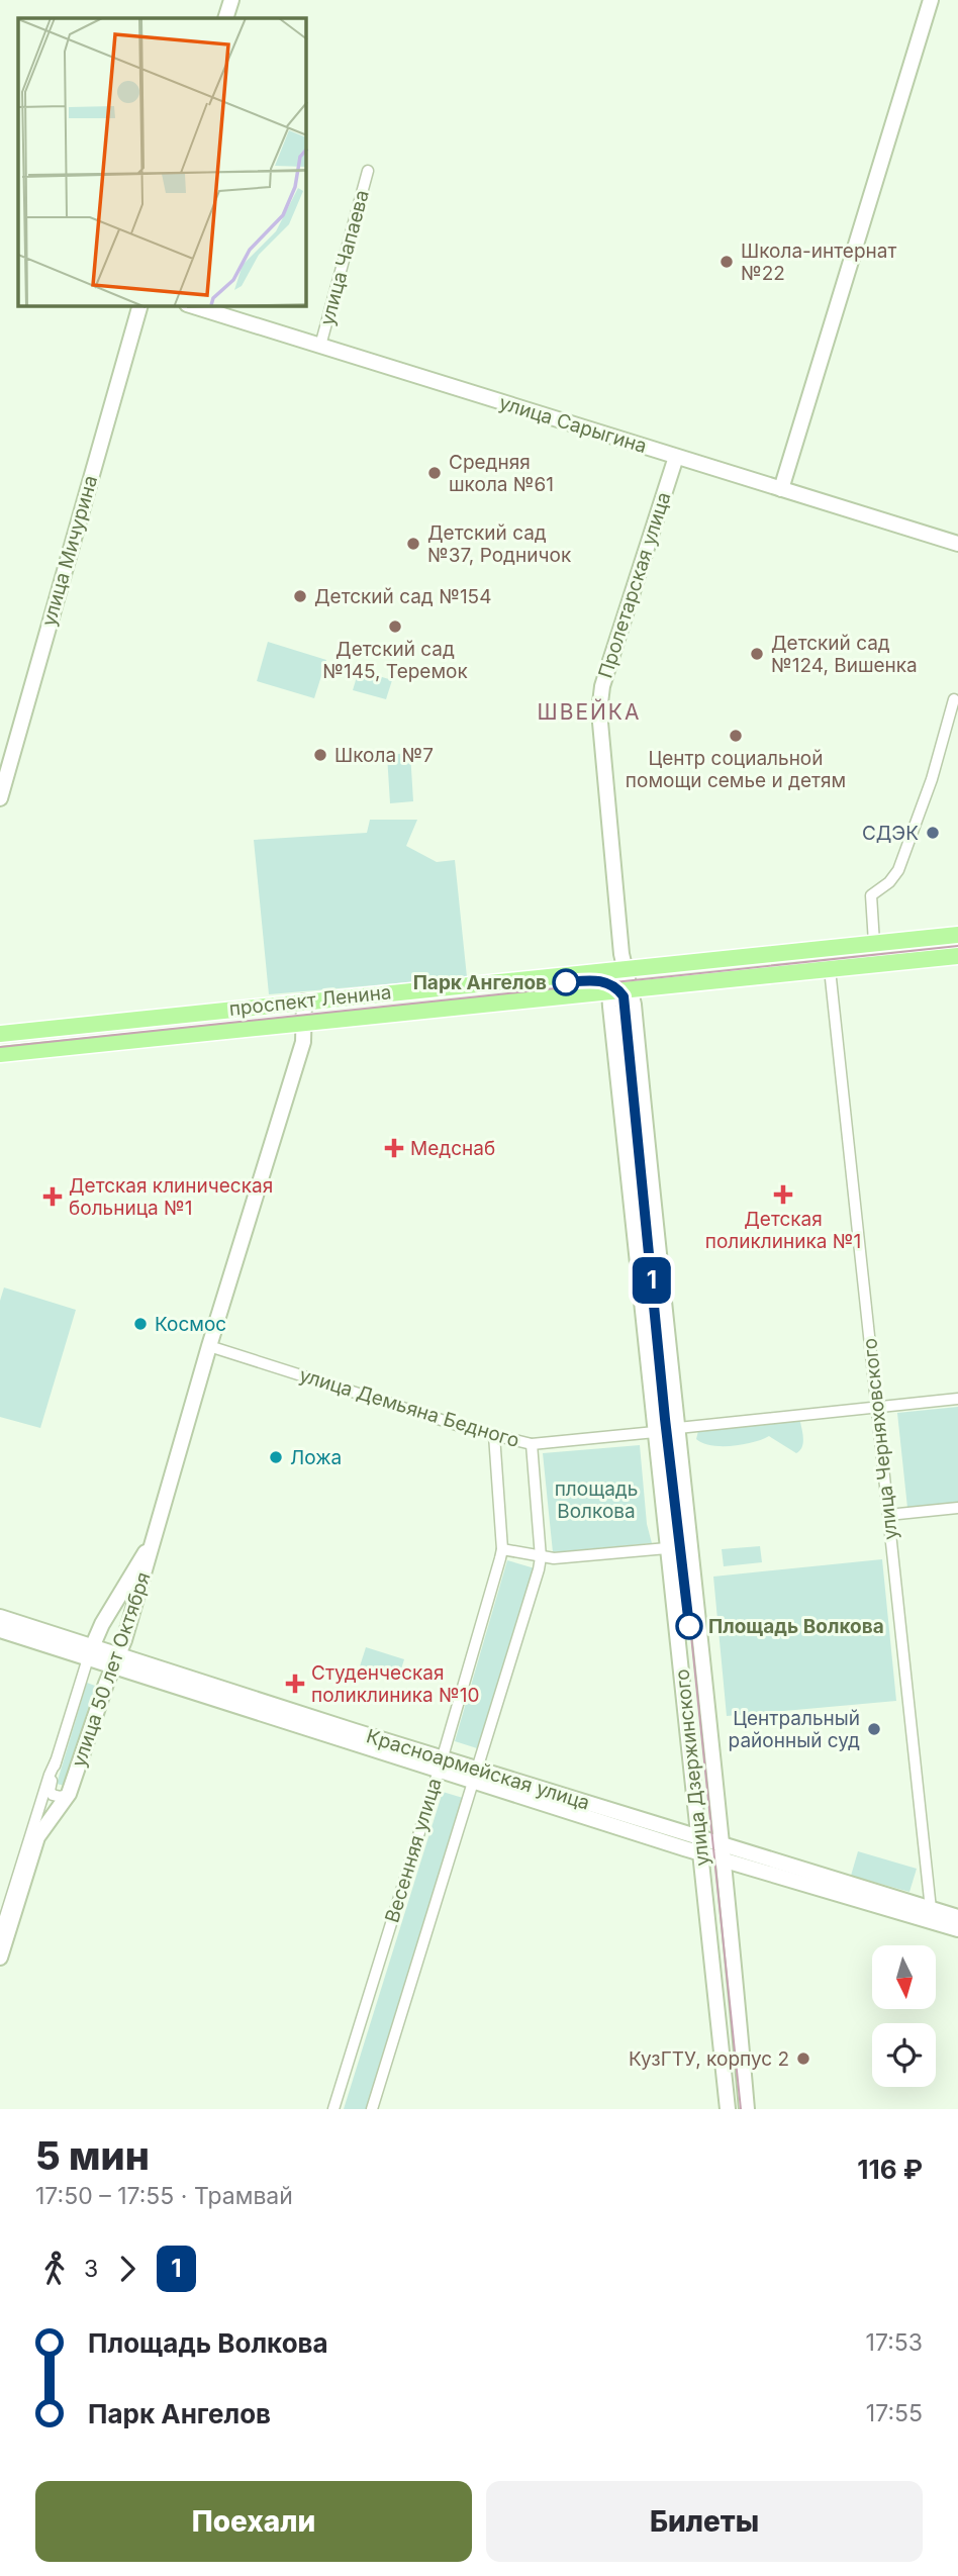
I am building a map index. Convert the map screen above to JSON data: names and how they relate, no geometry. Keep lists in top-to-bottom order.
{
  "streets": {
    "main road": ["проспект Ленина"],
    "street": [
      "улица Чапаева",
      "улица Сарыгина",
      "улица Мичурина",
      "Пролетарская улица",
      "улица Демьяна Бедного",
      "улица Черняховского",
      "улица 50 лет Октября",
      "улица Дзержинского",
      "Красноармейская улица",
      "Весенняя улица"
    ]
  },
  "crossings": [
    ["улица Чапаева", "улица Сарыгина"],
    ["улица Сарыгина", "Пролетарская улица"],
    ["Пролетарская улица", "проспект Ленина"],
    ["Пролетарская улица", "улица Дзержинского"],
    ["проспект Ленина", "улица Черняховского"],
    ["проспект Ленина", "улица 50 лет Октября"],
    ["проспект Ленина", "улица Дзержинского"],
    ["улица Демьяна Бедного", "улица 50 лет Октября"],
    ["улица Демьяна Бедного", "улица Дзержинского"],
    ["улица Демьяна Бедного", "Весенняя улица"],
    ["улица Черняховского", "Красноармейская улица"],
    ["улица 50 лет Октября", "Красноармейская улица"],
    ["улица Дзержинского", "Красноармейская улица"],
    ["Красноармейская улица", "Весенняя улица"]
  ],
  "districts": ["ШВЕЙКА"],
  "parks": ["площадь Волкова"],
  "places": {
    "other": [
      "Школа-интернат №22",
      "Средняя школа №61",
      "Детский сад №37, Родничок",
      "Детский сад №154",
      "Детский сад №145, Теремок",
      "Детский сад №124, Вишенка",
      "Центр социальной помощи семье и детям",
      "Школа №7",
      "СДЭК",
      "Парк Ангелов",
      "Космос",
      "Ложа",
      "Площадь Волкова",
      "Центральный районный суд",
      "КузГТУ, корпус 2"
    ],
    "health": [
      "Медснаб",
      "Детская поликлиника №1",
      "Детская клиническая больница №1",
      "Студенческая поликлиника №10"
    ]
  },
  "lines": ["tram line 1"],
  "north": "bottom",
  "page": {
    "on_map": "1",
    "heading": ["5 мин", "17:50 – 17:55 · Трамвай", "116 ₽"],
    "legs": ["3", "1"],
    "list": [
      {
        "name": "Площадь Волкова",
        "value": "17:53"
      },
      {
        "name": "Парк Ангелов",
        "value": "17:55"
      }
    ],
    "buttons": ["Поехали", "Билеты"]
  }
}
